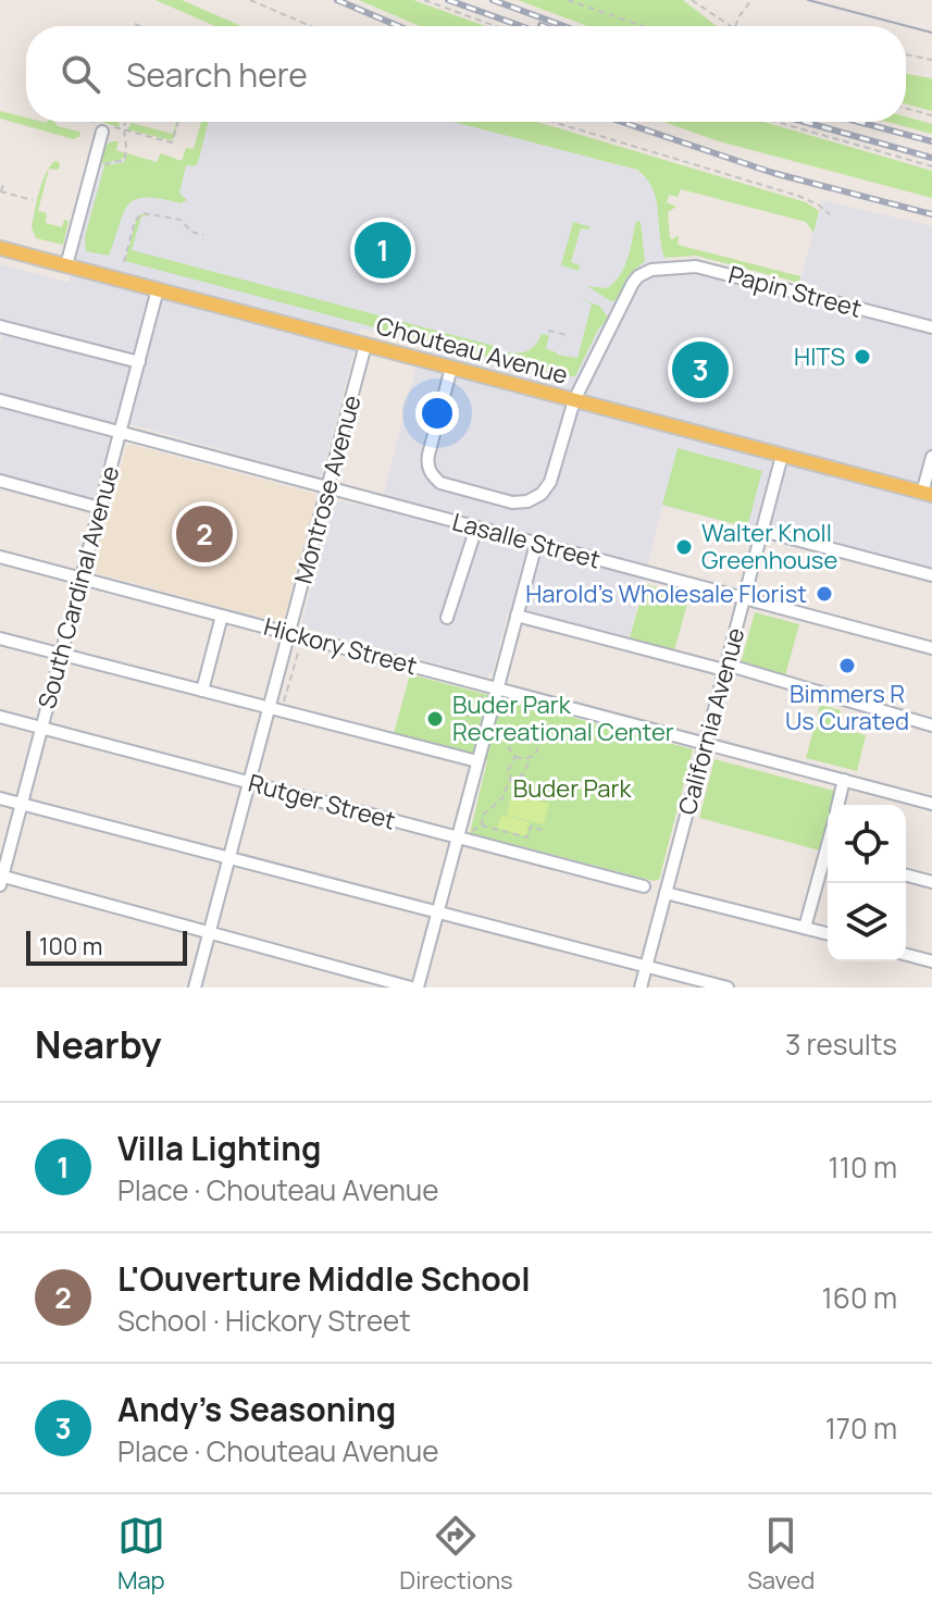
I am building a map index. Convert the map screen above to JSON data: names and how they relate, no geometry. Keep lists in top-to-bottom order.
{
  "streets": {
    "main road": ["Chouteau Avenue"],
    "street": [
      "Papin Street",
      "Montrose Avenue",
      "Lasalle Street",
      "South Cardinal Avenue",
      "Hickory Street",
      "California Avenue",
      "Rutger Street"
    ]
  },
  "crossings": [
    ["Papin Street", "Chouteau Avenue"],
    ["Chouteau Avenue", "Montrose Avenue"],
    ["Chouteau Avenue", "South Cardinal Avenue"],
    ["Chouteau Avenue", "California Avenue"],
    ["Montrose Avenue", "Lasalle Street"],
    ["Montrose Avenue", "Hickory Street"],
    ["Montrose Avenue", "Rutger Street"],
    ["Lasalle Street", "South Cardinal Avenue"],
    ["Lasalle Street", "California Avenue"],
    ["South Cardinal Avenue", "Hickory Street"],
    ["South Cardinal Avenue", "Rutger Street"],
    ["Hickory Street", "California Avenue"]
  ],
  "parks": ["Buder Park"],
  "places": [
    "HITS",
    "Walter Knoll Greenhouse",
    "Harold's Wholesale Florist",
    "Bimmers R Us Curated",
    "Buder Park Recreational Center"
  ],
  "scale_bar": "100 m",
  "page": {
    "search": "Search here",
    "pins": ["1", "3", "2"],
    "scale": "100 m",
    "heading": ["Nearby", "3 results"],
    "list": [
      {
        "mark": "1",
        "name": "Villa Lighting",
        "note": "Place · Chouteau Avenue",
        "value": "110 m"
      },
      {
        "mark": "2",
        "name": "L'Ouverture Middle School",
        "note": "School · Hickory Street",
        "value": "160 m"
      },
      {
        "mark": "3",
        "name": "Andy's Seasoning",
        "note": "Place · Chouteau Avenue",
        "value": "170 m"
      }
    ],
    "nav": ["Map", "Directions", "Saved"]
  }
}
